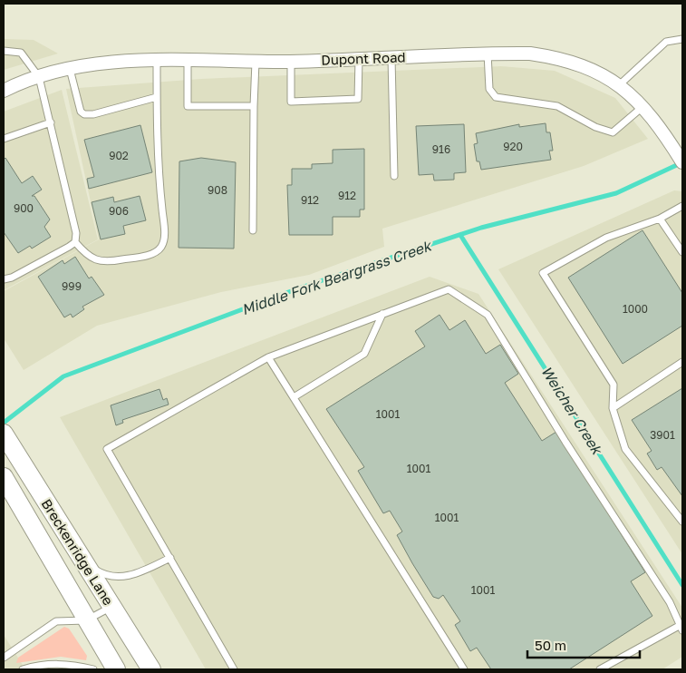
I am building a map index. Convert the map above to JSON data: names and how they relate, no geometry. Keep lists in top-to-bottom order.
{
  "streets": {
    "main road": ["Breckenridge Lane"],
    "street": ["Dupont Road"]
  },
  "water": ["Middle Fork Beargrass Creek", "Weicher Creek"],
  "house_numbers": [
    "920",
    "916",
    "902",
    "908",
    "912",
    "912",
    "900",
    "906",
    "999",
    "1000",
    "1001",
    "3901",
    "1001",
    "1001",
    "1001"
  ],
  "scale_bar": "50 m"
}
